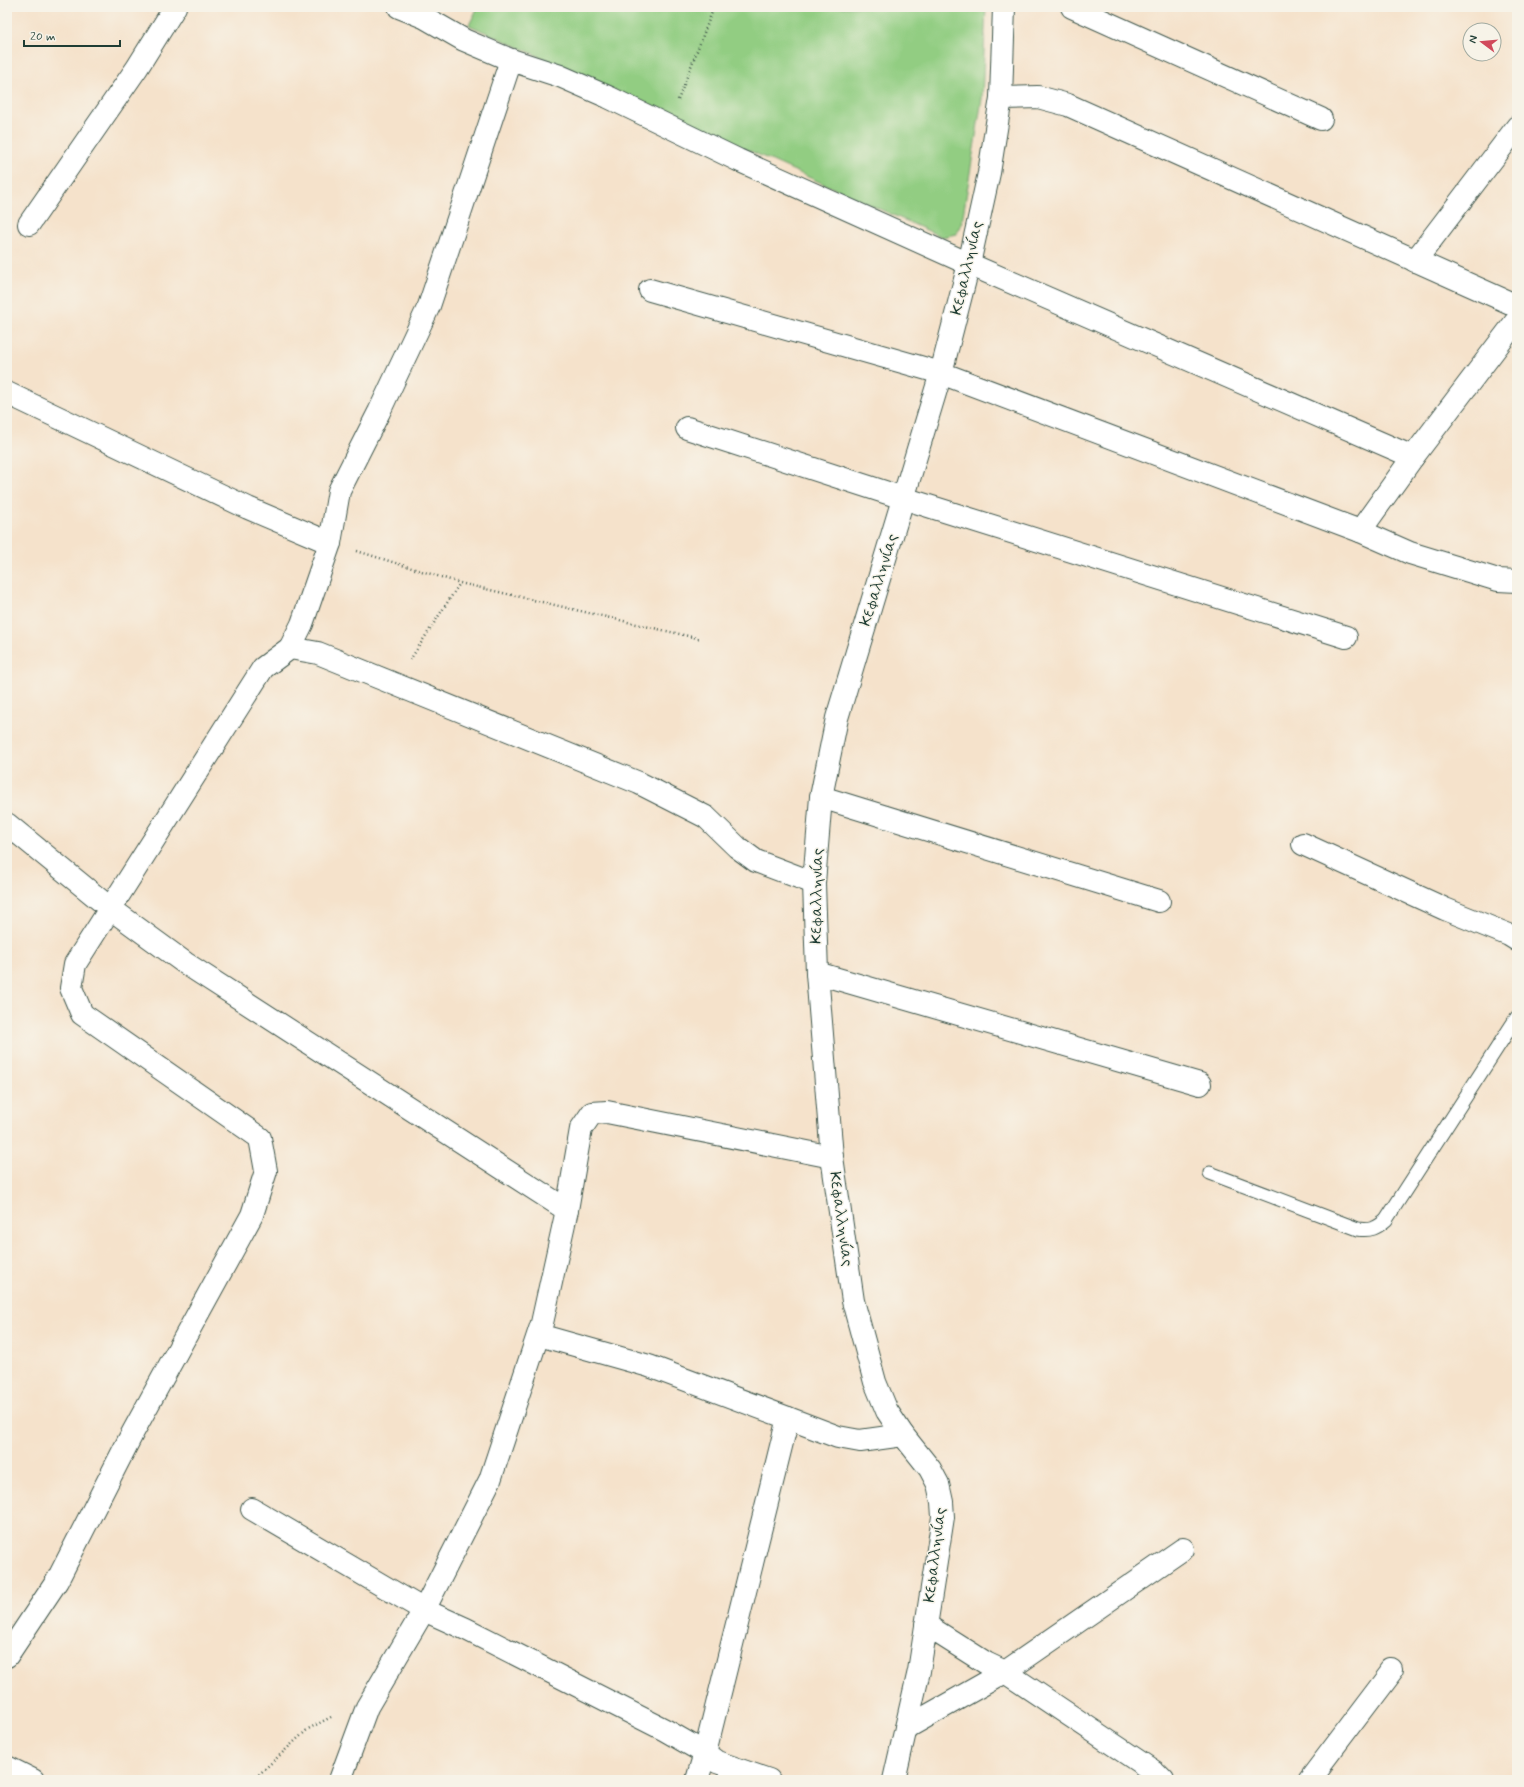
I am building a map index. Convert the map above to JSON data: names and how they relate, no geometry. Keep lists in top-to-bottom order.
{
  "streets": {
    "street": ["Κεφαλληνίας"]
  },
  "scale_bar": "20 m",
  "north": "left"
}
